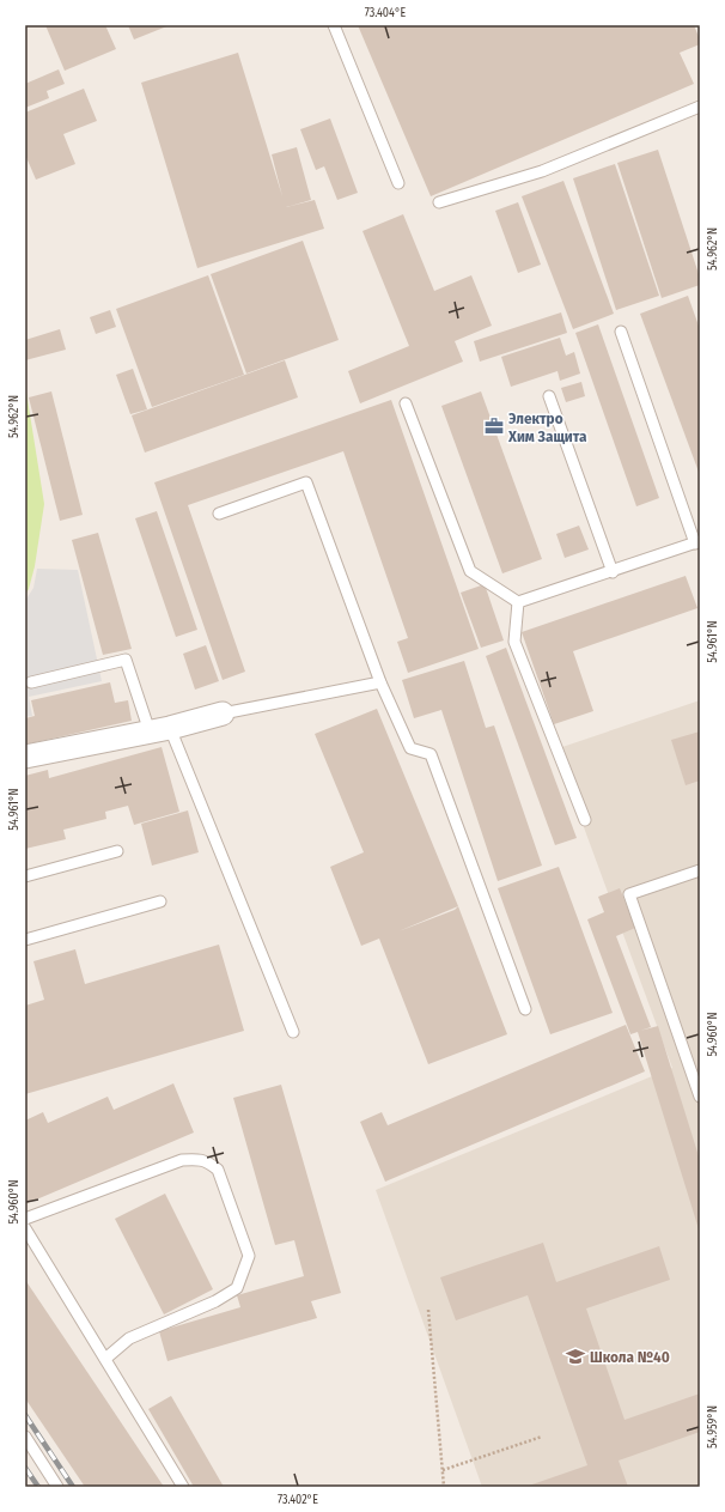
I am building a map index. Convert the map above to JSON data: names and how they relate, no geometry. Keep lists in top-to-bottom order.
{
  "places": {
    "office": ["Электро Хим Защита"],
    "school or university": ["Школа №40"]
  },
  "coordinates": [
    "73.404°E",
    "54.962°N",
    "54.961°N",
    "54.960°N",
    "54.959°N",
    "73.402°E"
  ]
}
